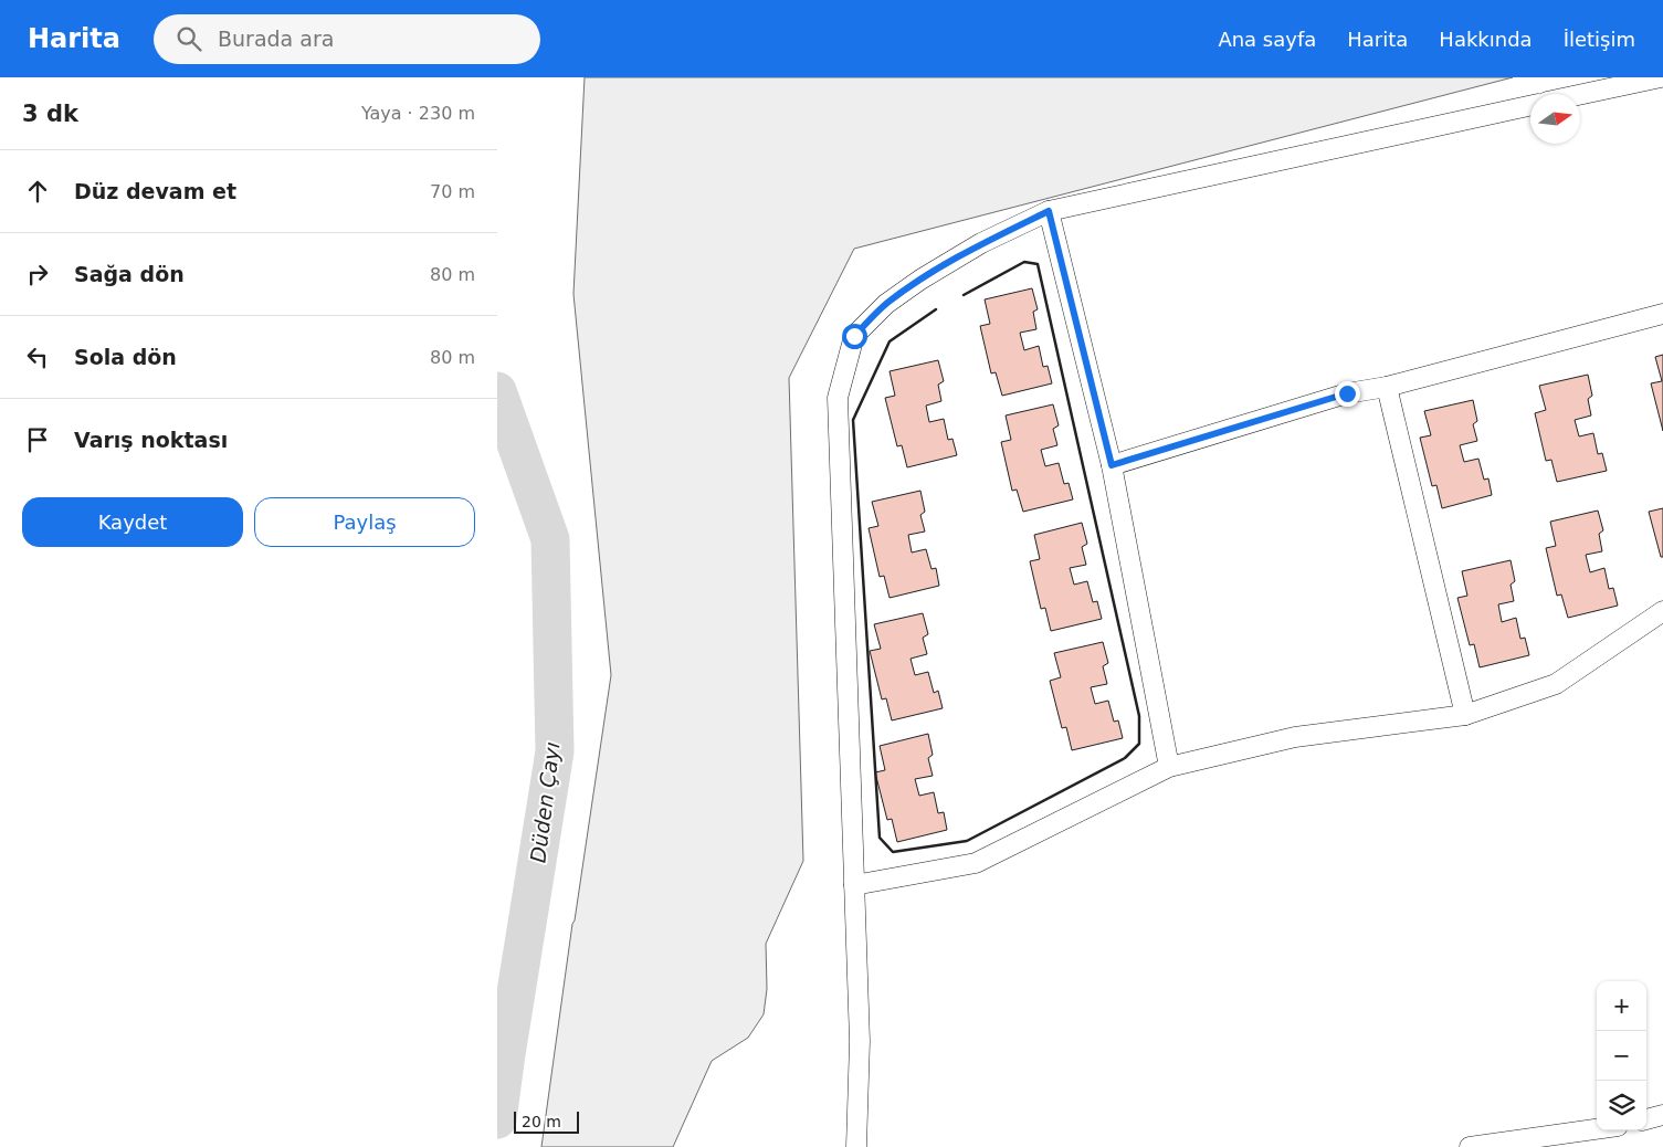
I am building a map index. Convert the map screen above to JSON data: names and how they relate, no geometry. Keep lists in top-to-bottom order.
{
  "water": ["Düden Çayı"],
  "scale_bar": "20 m",
  "north": "right",
  "page": {
    "header": "Harita",
    "search": "Burada ara",
    "nav": [
      "Ana sayfa",
      "Harita",
      "Hakkında",
      "İletişim"
    ],
    "heading": ["3 dk", "Yaya · 230 m"],
    "list": [
      ["Düz devam et", "70 m"],
      ["Sağa dön", "80 m"],
      ["Sola dön", "80 m"],
      "Varış noktası"
    ],
    "buttons": ["Kaydet", "Paylaş"],
    "map_buttons": ["+", "−"],
    "scale": "20 m"
  }
}
